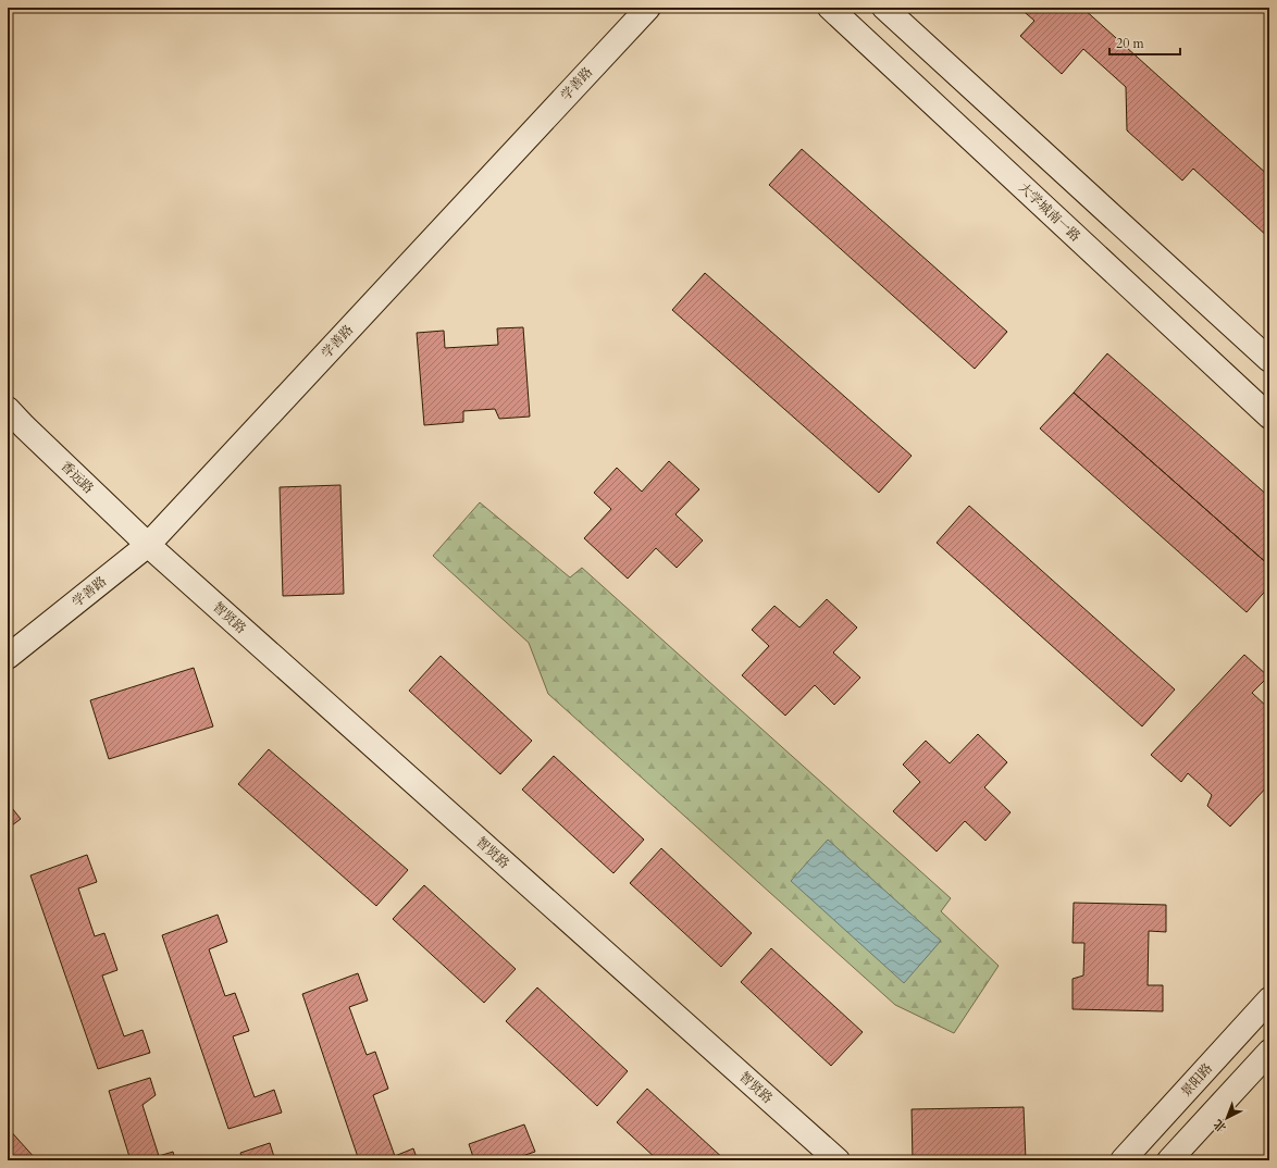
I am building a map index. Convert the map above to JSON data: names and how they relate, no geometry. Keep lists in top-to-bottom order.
{
  "streets": {
    "street": [
      "学善路",
      "大学城南一路",
      "香远路",
      "智贤路",
      "景阳路"
    ]
  },
  "crossings": [
    ["学善路", "香远路"],
    ["学善路", "智贤路"],
    ["香远路", "智贤路"]
  ],
  "scale_bar": "20 m",
  "north": "bottom left"
}
